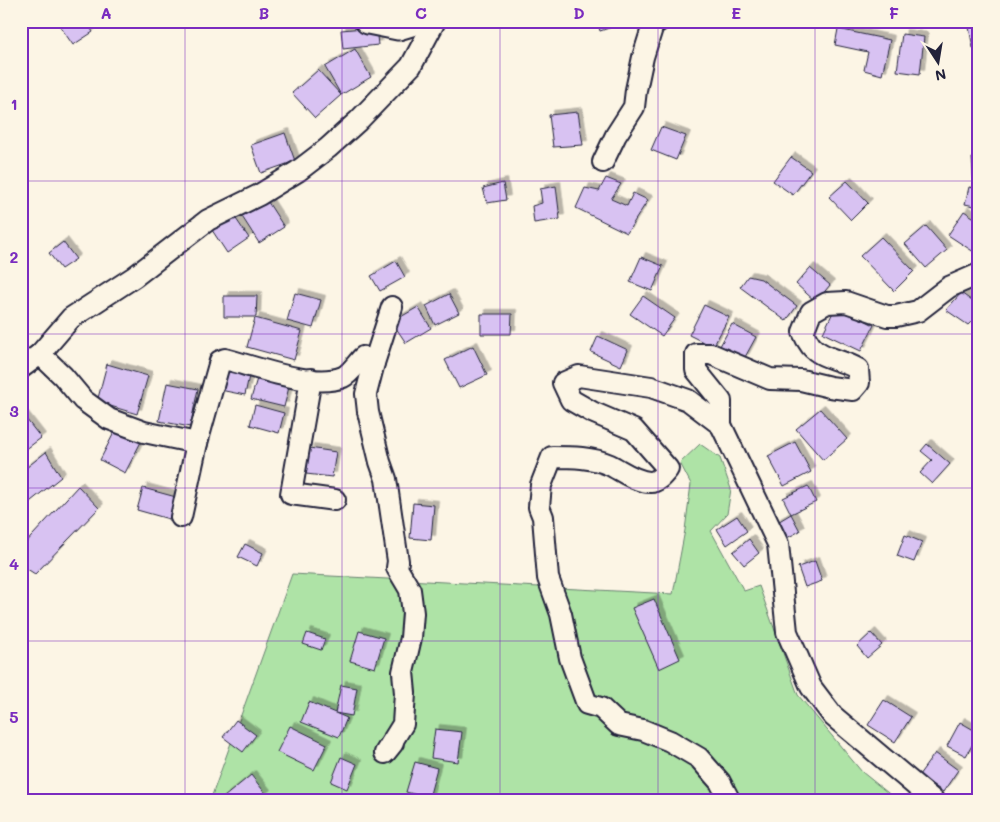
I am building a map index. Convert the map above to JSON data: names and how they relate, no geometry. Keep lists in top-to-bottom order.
{
  "north": "bottom",
  "grid": {
    "columns": [
      "A",
      "B",
      "C",
      "D",
      "E",
      "F"
    ],
    "rows": [
      "1",
      "2",
      "3",
      "4",
      "5"
    ]
  }
}
